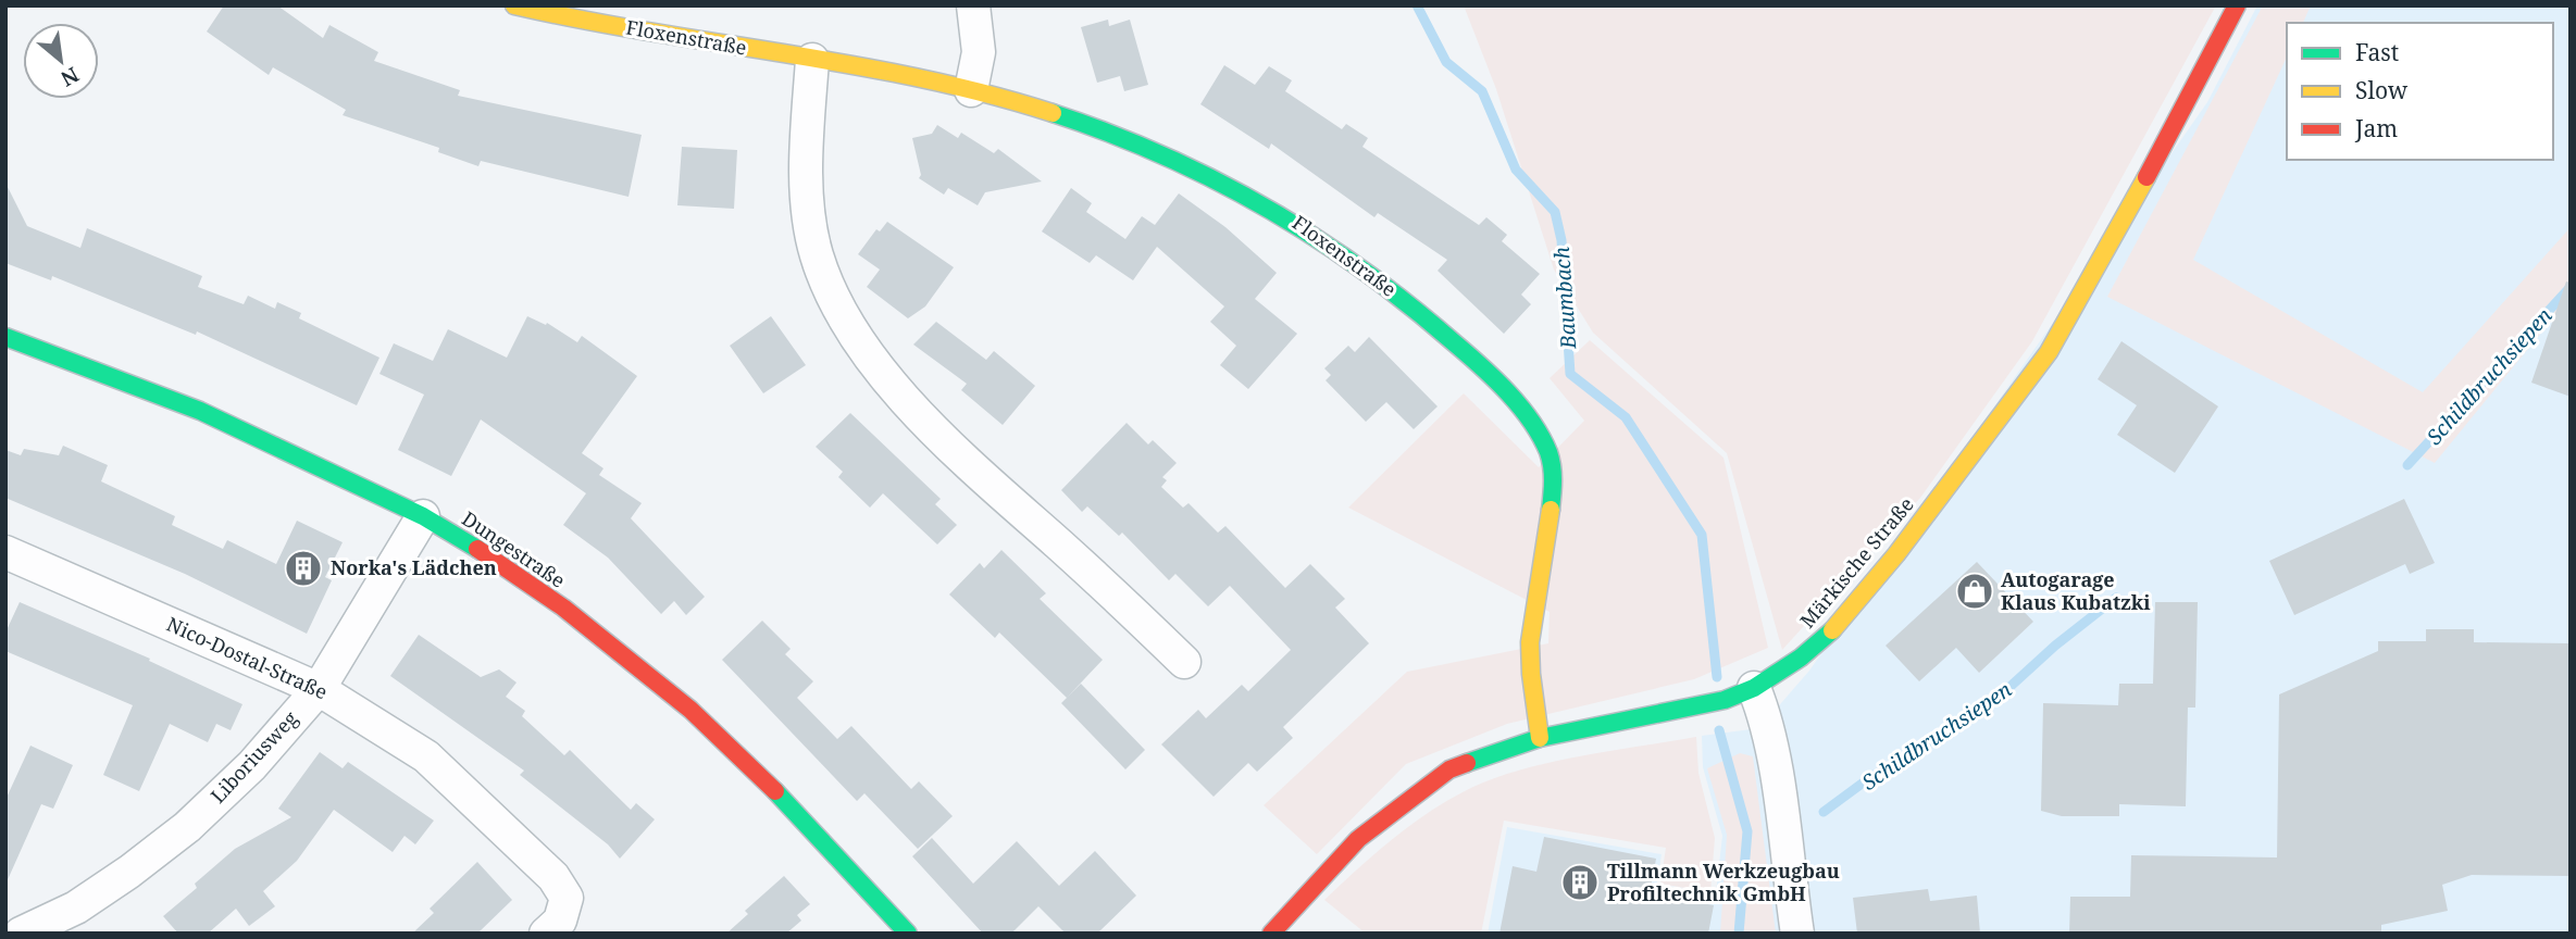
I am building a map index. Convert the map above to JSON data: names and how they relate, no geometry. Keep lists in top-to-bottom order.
{
  "streets": {
    "street": [
      "Floxenstraße",
      "Dungestraße",
      "Märkische Straße",
      "Nico-Dostal-Straße",
      "Liboriusweg"
    ]
  },
  "crossings": [
    ["Floxenstraße", "Märkische Straße"],
    ["Dungestraße", "Liboriusweg"],
    ["Nico-Dostal-Straße", "Liboriusweg"]
  ],
  "water": ["Baumbach", "Schildbruchsiepen"],
  "places": {
    "building": ["Norka's Lädchen", "Tillmann Werkzeugbau Profiltechnik GmbH"],
    "shop": ["Autogarage Klaus Kubatzki"]
  },
  "legend": ["Fast", "Slow", "Jam"],
  "north": "bottom right"
}
